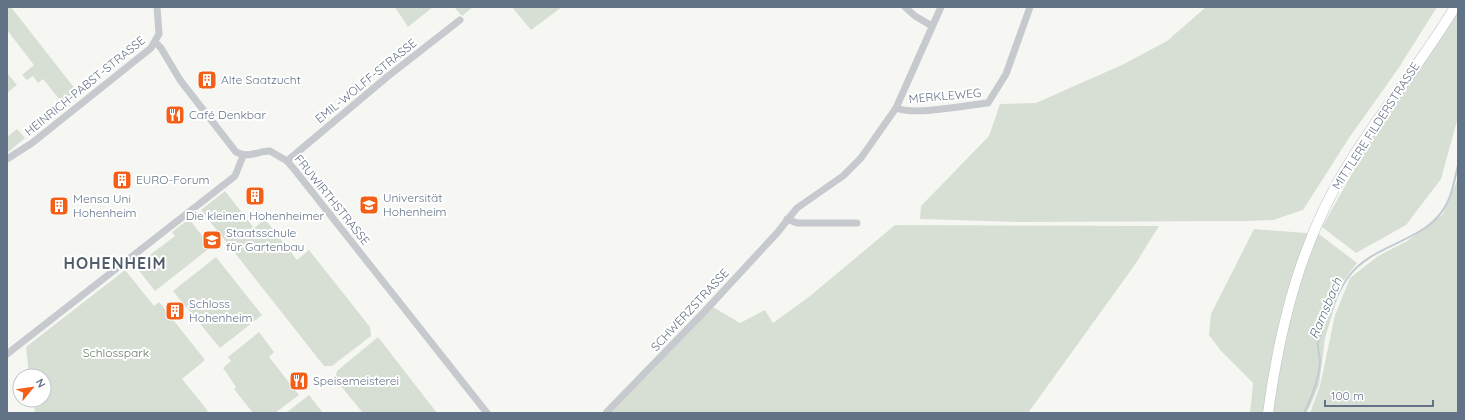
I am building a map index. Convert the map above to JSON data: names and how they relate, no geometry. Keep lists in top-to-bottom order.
{
  "streets": {
    "main road": ["MITTLERE FILDERSTRASSE"],
    "street": [
      "EMIL-WOLFF-STRASSE",
      "HEINRICH-PABST-STRASSE",
      "MERKLEWEG",
      "FRUWIRTHSTRASSE",
      "SCHWERZSTRASSE"
    ]
  },
  "crossings": [
    ["EMIL-WOLFF-STRASSE", "FRUWIRTHSTRASSE"],
    ["MERKLEWEG", "SCHWERZSTRASSE"]
  ],
  "districts": ["HOHENHEIM"],
  "water": ["Ramsbach"],
  "parks": ["Schlosspark"],
  "places": {
    "building": [
      "Alte Saatzucht",
      "EURO-Forum",
      "Die kleinen Hohenheimer",
      "Mensa Uni Hohenheim",
      "Schloss Hohenheim"
    ],
    "restaurant": ["Café Denkbar", "Speisemeisterei"],
    "school or university": ["Universität Hohenheim", "Staatsschule für Gartenbau"]
  },
  "scale_bar": "100 m",
  "north": "top right"
}
